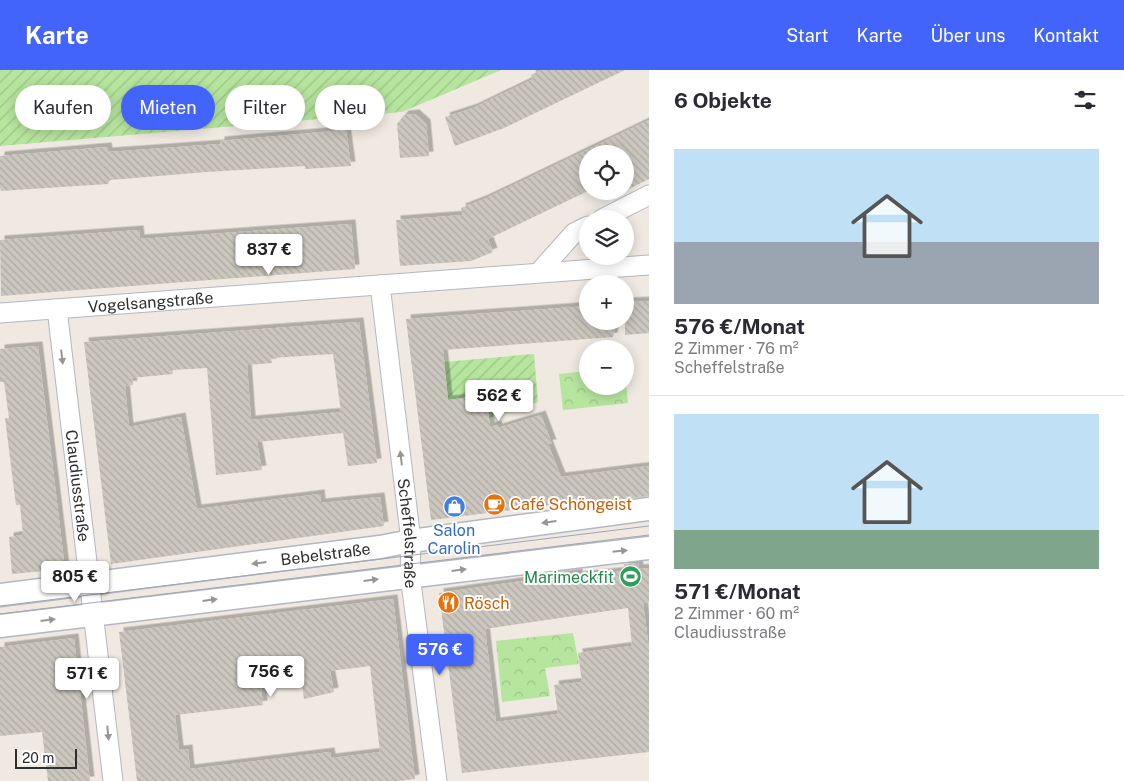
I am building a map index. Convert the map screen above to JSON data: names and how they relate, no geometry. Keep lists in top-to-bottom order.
{
  "streets": {
    "street": [
      "Vogelsangstraße",
      "Claudiusstraße",
      "Scheffelstraße",
      "Bebelstraße"
    ]
  },
  "crossings": [
    ["Vogelsangstraße", "Claudiusstraße"],
    ["Vogelsangstraße", "Scheffelstraße"],
    ["Claudiusstraße", "Bebelstraße"],
    ["Scheffelstraße", "Bebelstraße"]
  ],
  "one_way": ["Claudiusstraße", "Scheffelstraße"],
  "places": {
    "cafe": ["Café Schöngeist"],
    "shop": ["Salon Carolin"],
    "sports": ["Marimeckfit"],
    "restaurant": ["Rösch"]
  },
  "scale_bar": "20 m",
  "page": {
    "header": "Karte",
    "nav": [
      "Start",
      "Karte",
      "Über uns",
      "Kontakt"
    ],
    "heading": "6 Objekte",
    "chip": [
      "Kaufen",
      "Mieten",
      "Filter",
      "Neu"
    ],
    "list": [
      {
        "name": "576 €/Monat",
        "note": "2 Zimmer · 76 m² · Scheffelstraße"
      },
      {
        "name": "571 €/Monat",
        "note": "2 Zimmer · 60 m² · Claudiusstraße"
      }
    ],
    "map_buttons": ["+", "−"],
    "price": [
      "837 €",
      "562 €",
      "805 €",
      "576 €",
      "756 €",
      "571 €"
    ],
    "scale": "20 m"
  }
}
